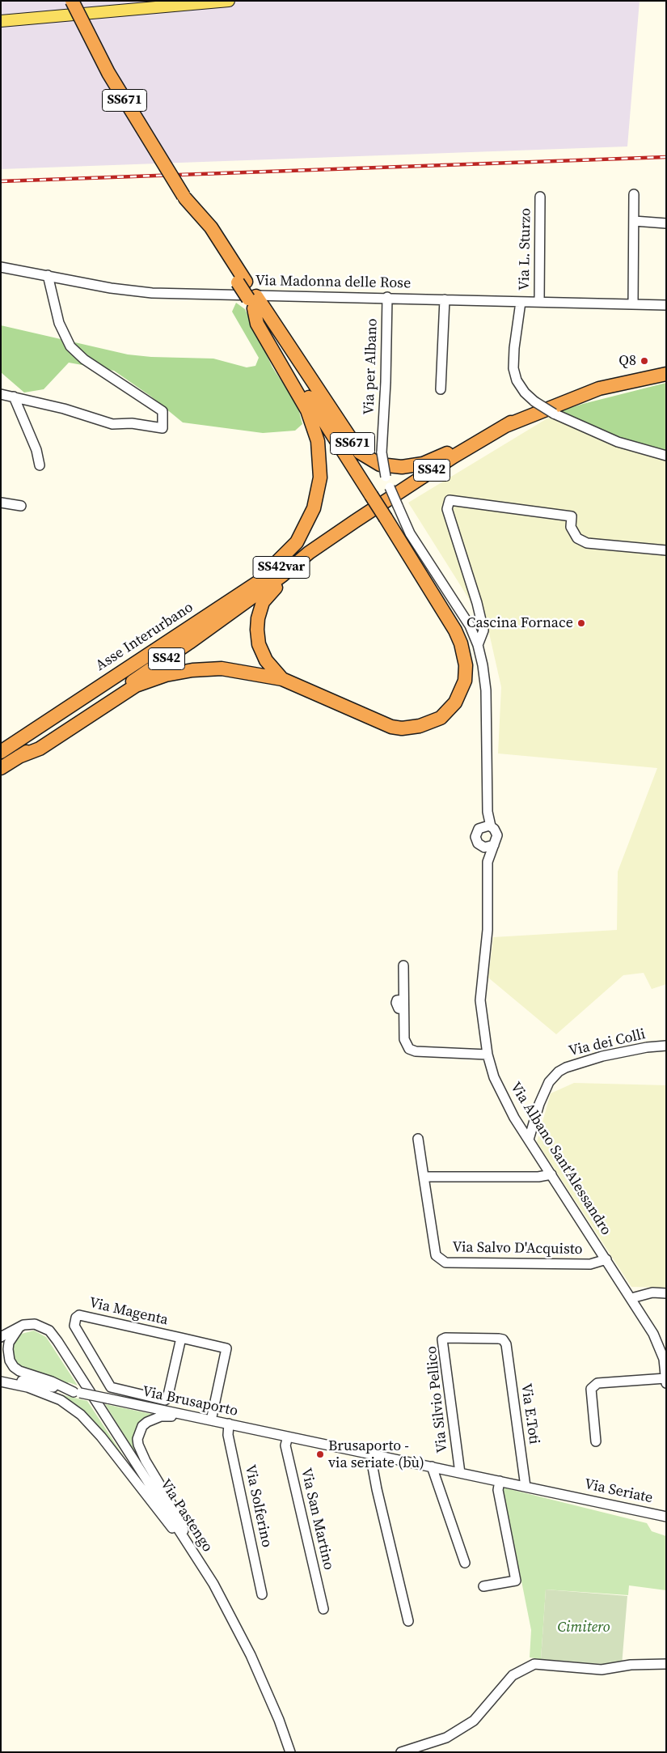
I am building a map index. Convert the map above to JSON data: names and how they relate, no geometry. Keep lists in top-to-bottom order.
{
  "streets": {
    "highway": [
      "SS671",
      "SS42",
      "SS42var",
      "Asse Interurbano"
    ],
    "street": [
      "Via L. Sturzo",
      "Via Madonna delle Rose",
      "Via per Albano",
      "Via dei Colli",
      "Via Albano Sant'Alessandro",
      "Via Salvo D'Acquisto",
      "Via Magenta",
      "Via Silvio Pellico",
      "Via Brusaporto",
      "Via E.Toti",
      "Via Seriate",
      "Via Solferino",
      "Via Pastengo",
      "Via San Martino"
    ]
  },
  "crossings": [
    ["SS671", "SS42"],
    ["Via L. Sturzo", "Via Madonna delle Rose"],
    ["Via Madonna delle Rose", "Via per Albano"],
    ["SS42", "Asse Interurbano"],
    ["Via dei Colli", "Via Albano Sant'Alessandro"],
    ["Via Albano Sant'Alessandro", "Via Salvo D'Acquisto"],
    ["Via Magenta", "Via Brusaporto"],
    ["Via Silvio Pellico", "Via Brusaporto"],
    ["Via Silvio Pellico", "Via E.Toti"],
    ["Via Brusaporto", "Via E.Toti"],
    ["Via Brusaporto", "Via Seriate"],
    ["Via Brusaporto", "Via Solferino"],
    ["Via Brusaporto", "Via San Martino"]
  ],
  "parks": ["Cimitero"],
  "places": ["Q8", "Cascina Fornace", "Brusaporto - via seriate (bù)"]
}
